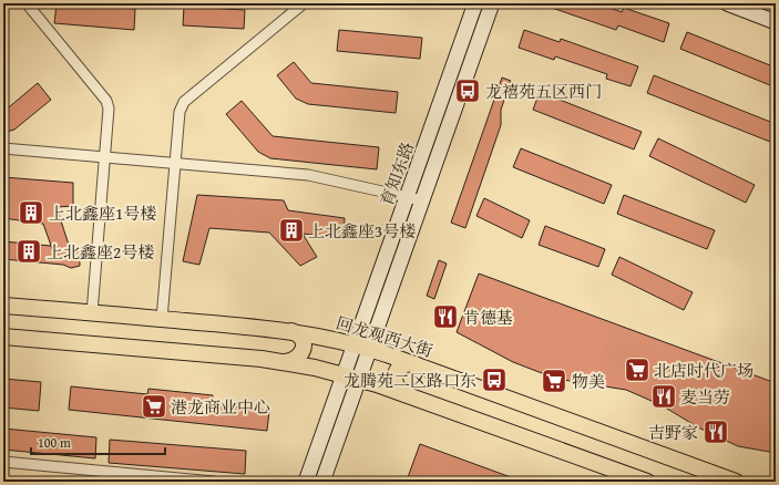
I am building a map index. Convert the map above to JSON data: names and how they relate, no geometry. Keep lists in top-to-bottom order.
{
  "streets": {
    "main road": ["育知东路", "回龙观西大街"]
  },
  "crossings": [
    ["育知东路", "回龙观西大街"]
  ],
  "places": {
    "bus stop": ["龙禧苑五区西门", "龙腾苑二区路口东"],
    "building": ["上北鑫座1号楼", "上北鑫座3号楼", "上北鑫座2号楼"],
    "restaurant": ["肯德基", "麦当劳", "吉野家"],
    "supermarket": ["北店时代广场", "物美", "港龙商业中心"]
  },
  "scale_bar": "100 m"
}
